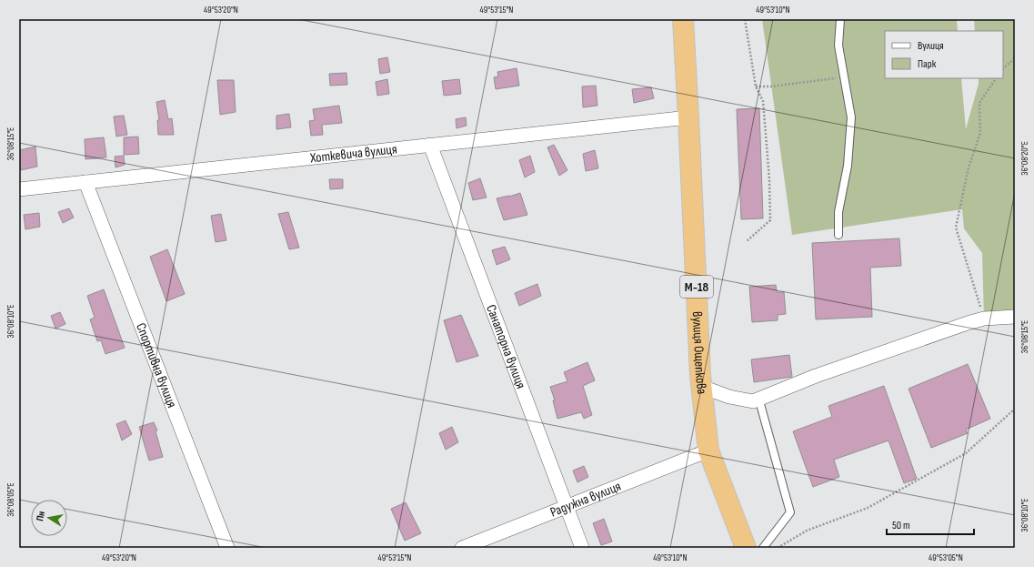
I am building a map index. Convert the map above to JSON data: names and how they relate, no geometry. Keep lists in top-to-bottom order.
{
  "streets": {
    "highway": ["М-18", "вулиця Ощепкова"],
    "street": [
      "Хоткевича вулиця",
      "Санаторна вулиця",
      "Спортивна вулиця",
      "Радужна вулиця"
    ]
  },
  "crossings": [
    ["Хоткевича вулиця", "Санаторна вулиця"],
    ["Хоткевича вулиця", "вулиця Ощепкова"],
    ["Хоткевича вулиця", "Спортивна вулиця"],
    ["Санаторна вулиця", "Радужна вулиця"],
    ["вулиця Ощепкова", "Радужна вулиця"]
  ],
  "legend": ["Вулиця", "Парк"],
  "scale_bar": "50 m",
  "north": "left",
  "coordinates": [
    "49°53'20\"N",
    "49°53'15\"N",
    "49°53'10\"N",
    "36°08'15\"E",
    "36°08'20\"E",
    "36°08'10\"E",
    "36°08'05\"E",
    "49°53'05\"N"
  ]
}
